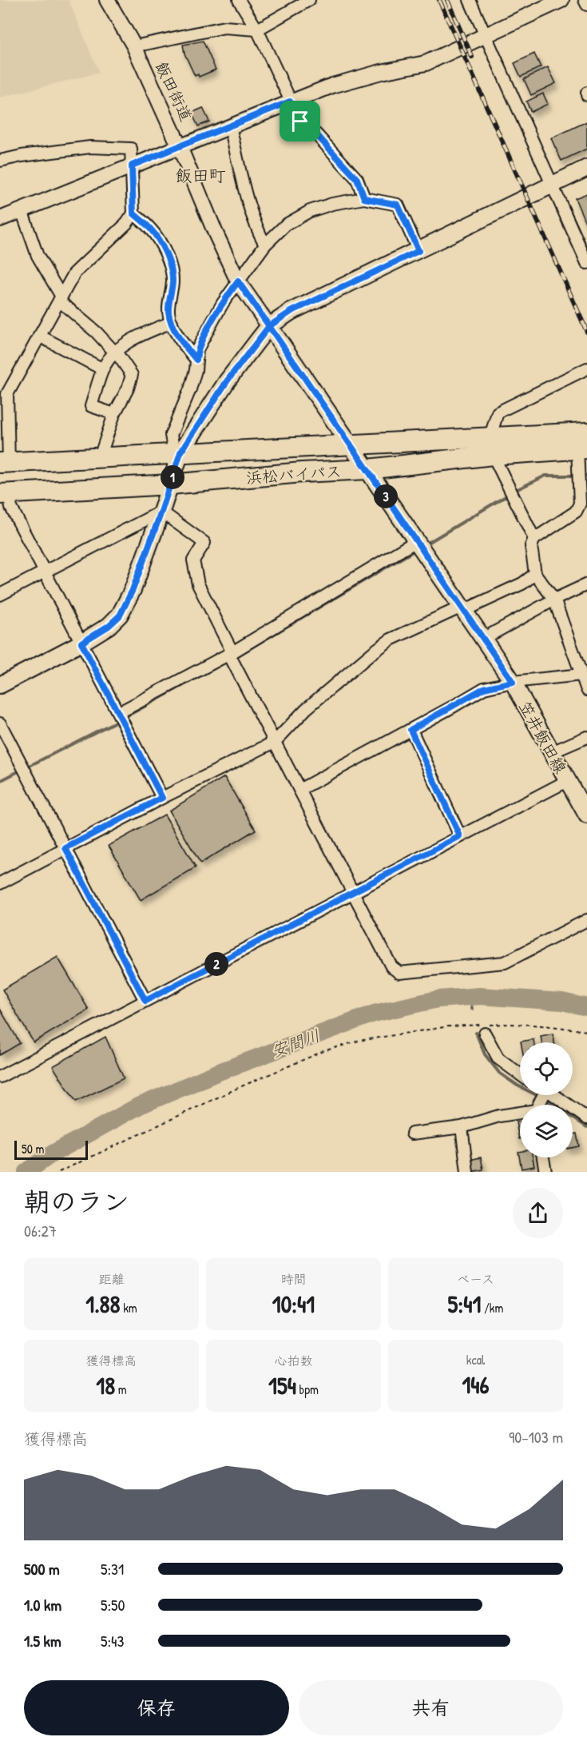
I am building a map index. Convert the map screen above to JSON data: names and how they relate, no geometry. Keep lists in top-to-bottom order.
{
  "streets": {
    "highway": ["浜松バイパス"],
    "main road": ["笠井飯田線"],
    "street": ["飯田街道"]
  },
  "crossings": [
    ["飯田街道", "笠井飯田線"],
    ["浜松バイパス", "笠井飯田線"]
  ],
  "districts": ["飯田町"],
  "water": ["安間川"],
  "scale_bar": "50 m",
  "page": {
    "pins": ["1", "3", "2"],
    "scale": "50 m",
    "heading": ["朝のラン", "06:27"],
    "stats": [
      ["距離", "1.88 km"],
      ["時間", "10:41"],
      ["ペース", "5:41 /km"],
      ["獲得標高", "18 m"],
      ["心拍数", "154 bpm"],
      ["kcal", "146"]
    ],
    "chart": ["獲得標高", "90–103 m"],
    "list": [
      {
        "name": "500 m",
        "note": "5:31"
      },
      {
        "name": "1.0 km",
        "note": "5:50"
      },
      {
        "name": "1.5 km",
        "note": "5:43"
      }
    ],
    "buttons": ["保存", "共有"]
  }
}
